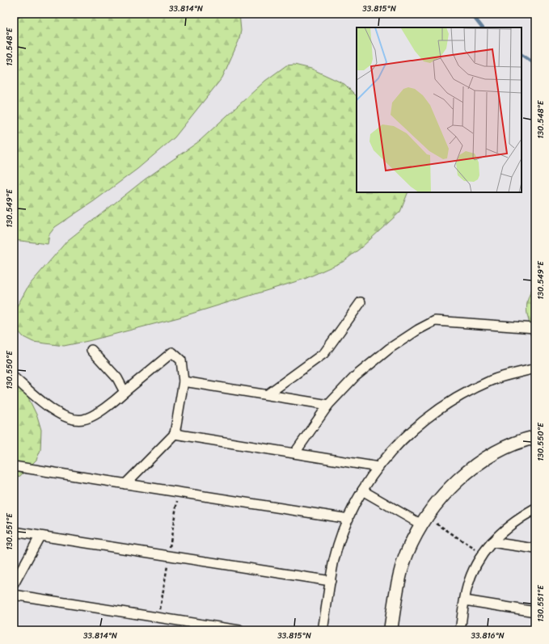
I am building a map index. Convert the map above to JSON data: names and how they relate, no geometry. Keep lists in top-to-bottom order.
{
  "coordinates": [
    "33.814°N",
    "33.815°N",
    "130.548°E",
    "130.549°E",
    "130.550°E",
    "130.551°E",
    "33.816°N"
  ]
}
